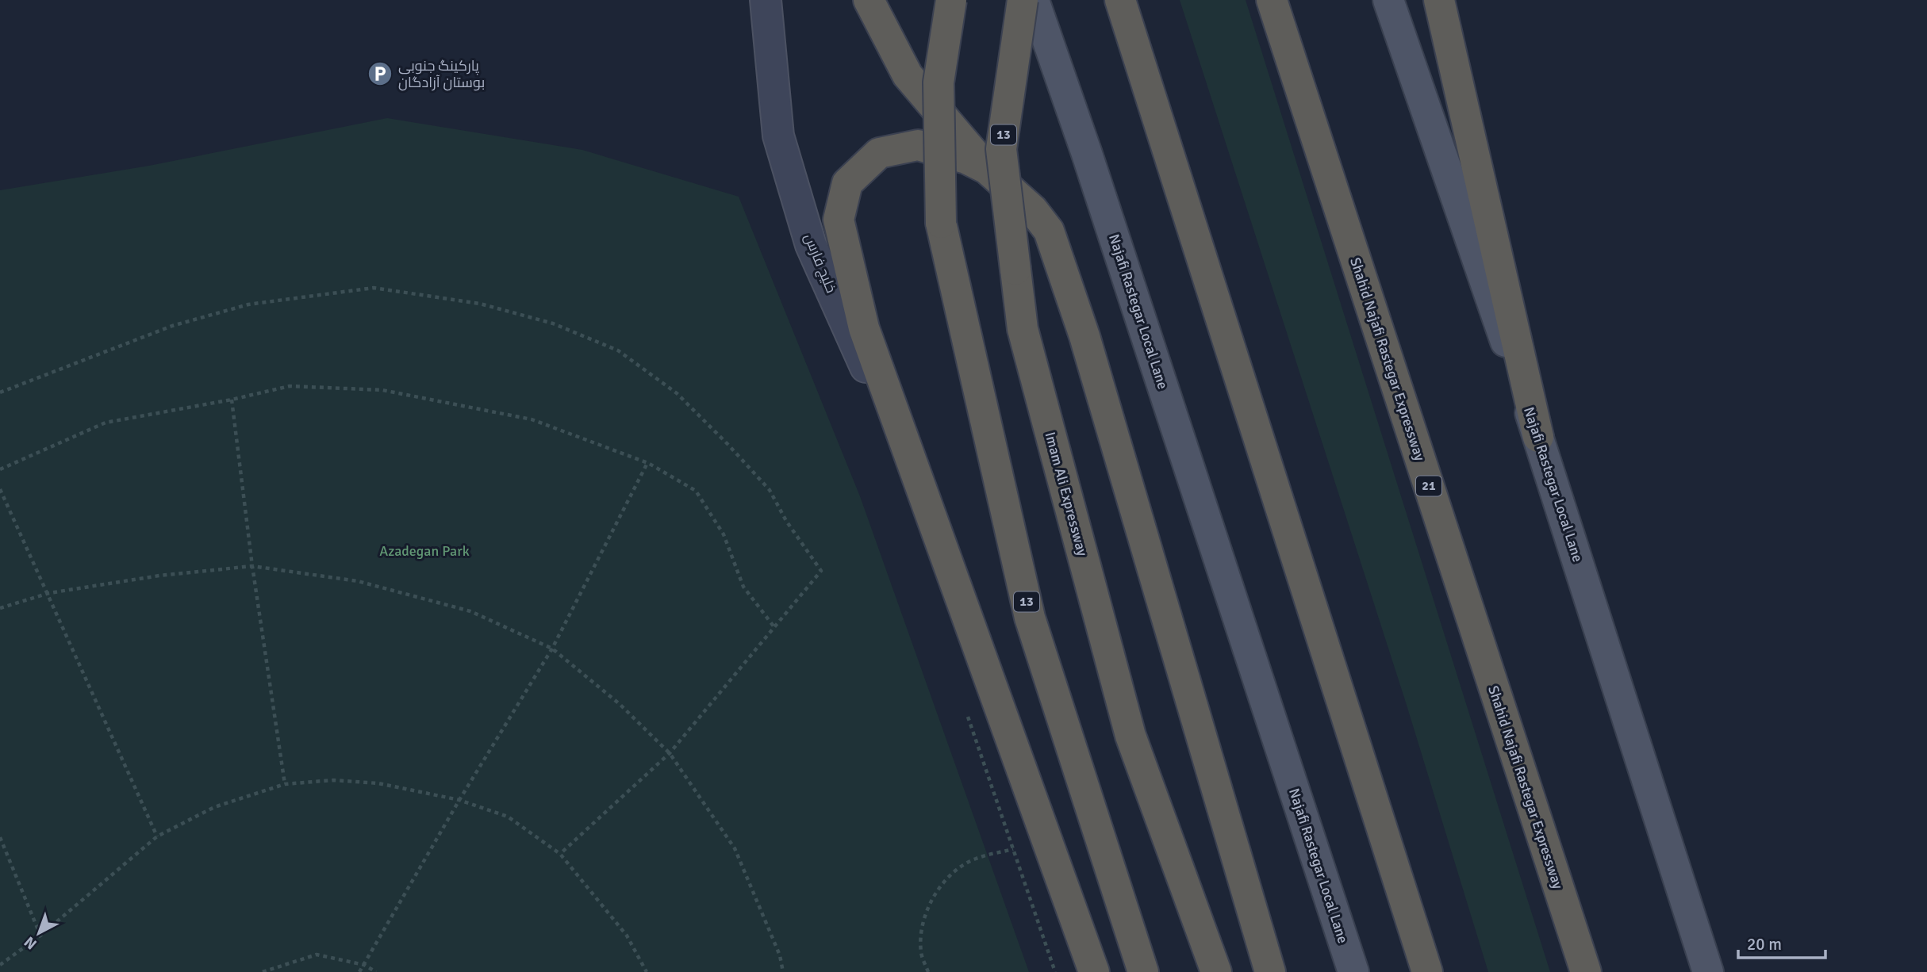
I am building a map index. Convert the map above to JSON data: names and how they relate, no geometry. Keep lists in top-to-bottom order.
{
  "streets": {
    "highway": [
      "13",
      "Shahid Najafi Rastegar Expressway",
      "21",
      "Imam Ali Expressway"
    ],
    "main road": ["خلیج فارس", "Najafi Rastegar Local Lane"]
  },
  "parks": ["Azadegan Park"],
  "places": {
    "parking": ["پارکینگ جنوبی بوستان آزادگان"]
  },
  "scale_bar": "20 m",
  "north": "bottom left"
}
